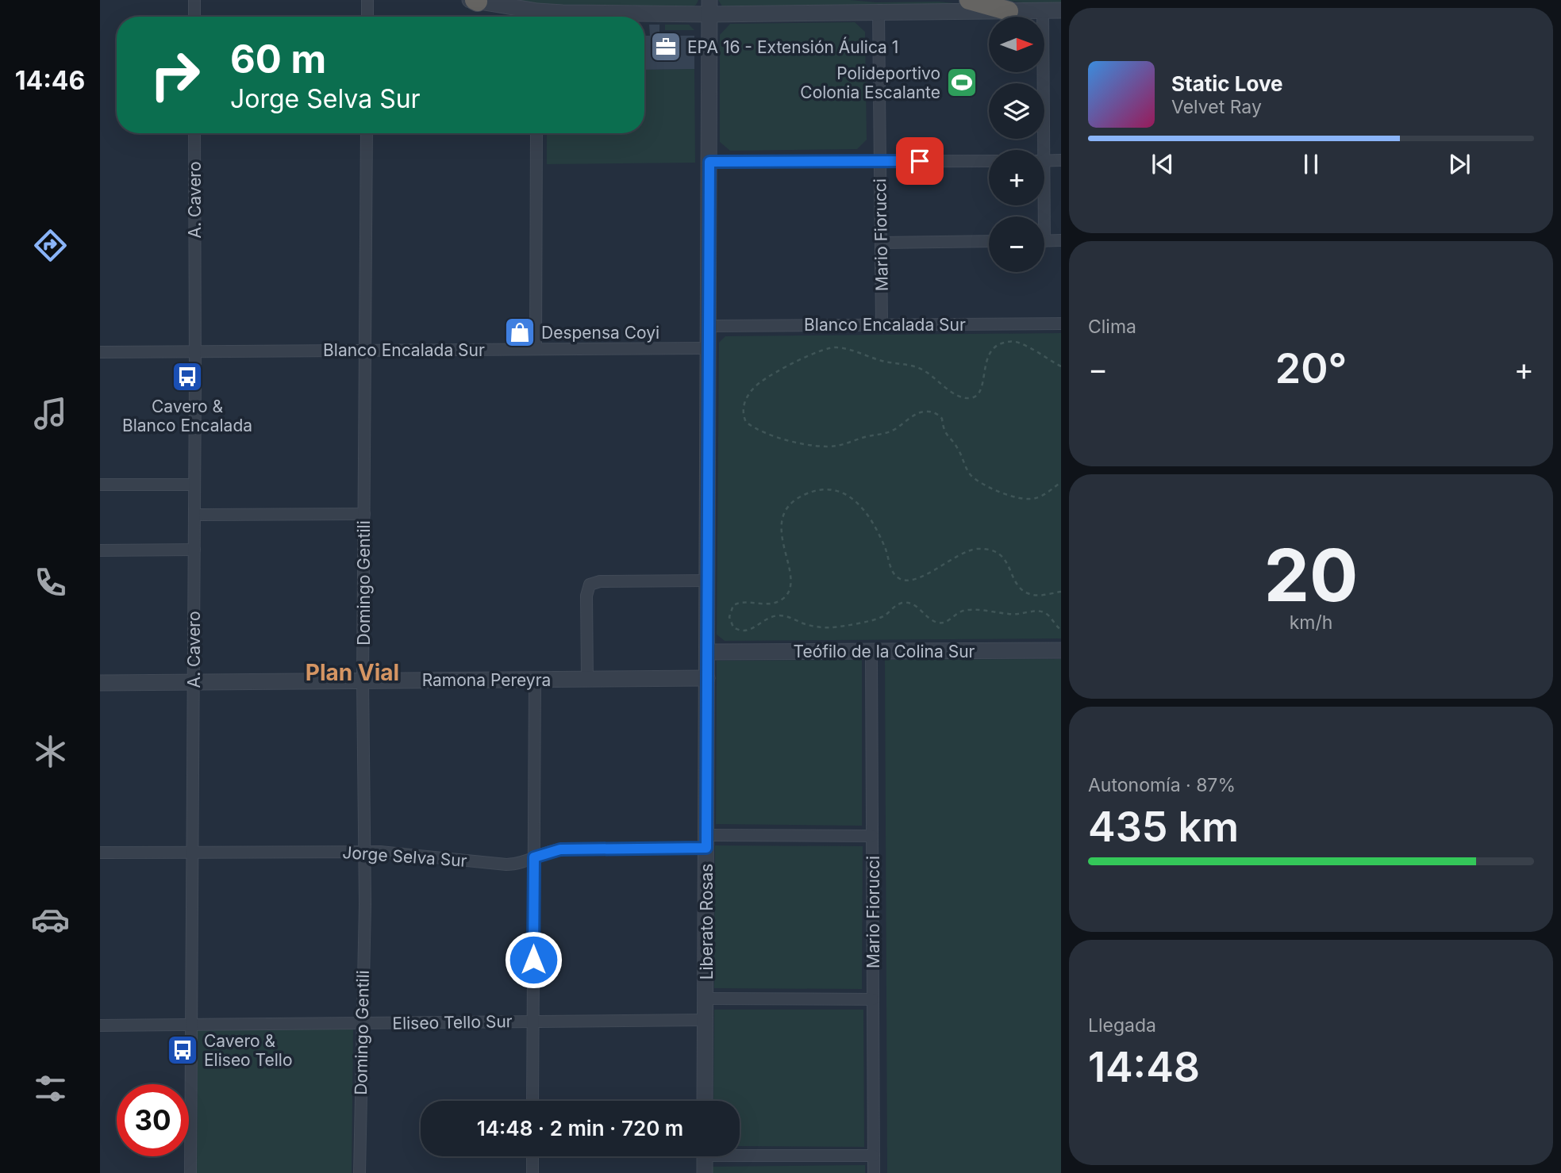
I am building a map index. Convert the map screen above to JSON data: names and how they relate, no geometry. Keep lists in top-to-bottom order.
{
  "streets": {
    "street": [
      "A. Cavero",
      "Mario Fiorucci",
      "Blanco Encalada Sur",
      "Domingo Gentili",
      "Teófilo de la Colina Sur",
      "Ramona Pereyra",
      "Jorge Selva Sur",
      "Liberato Rosas",
      "Eliseo Tello Sur"
    ]
  },
  "crossings": [
    ["A. Cavero", "Blanco Encalada Sur"],
    ["A. Cavero", "Ramona Pereyra"],
    ["A. Cavero", "Jorge Selva Sur"],
    ["A. Cavero", "Eliseo Tello Sur"],
    ["Mario Fiorucci", "Blanco Encalada Sur"],
    ["Mario Fiorucci", "Teófilo de la Colina Sur"],
    ["Mario Fiorucci", "Jorge Selva Sur"],
    ["Blanco Encalada Sur", "Domingo Gentili"],
    ["Blanco Encalada Sur", "Liberato Rosas"],
    ["Domingo Gentili", "Ramona Pereyra"],
    ["Domingo Gentili", "Jorge Selva Sur"],
    ["Domingo Gentili", "Eliseo Tello Sur"],
    ["Teófilo de la Colina Sur", "Liberato Rosas"],
    ["Ramona Pereyra", "Liberato Rosas"],
    ["Jorge Selva Sur", "Liberato Rosas"],
    ["Liberato Rosas", "Eliseo Tello Sur"]
  ],
  "districts": ["Plan Vial"],
  "places": {
    "office": ["EPA 16 - Extensión Áulica 1"],
    "sports": ["Polideportivo Colonia Escalante"],
    "shop": ["Despensa Coyi"],
    "bus stop": ["Cavero & Blanco Encalada", "Cavero & Eliseo Tello"]
  },
  "north": "right",
  "page": {
    "tabs": "14:46",
    "map_buttons": ["+", "−"],
    "turn": ["60 m", "Jorge Selva Sur"],
    "song": ["Static Love", "Velvet Ray"],
    "tile": [
      "Clima",
      ["20", "km/h"],
      ["Autonomía · 87%", "435 km"],
      ["Llegada", "14:48"]
    ],
    "heat": ["−", "20°", "+"],
    "limit": "30",
    "trip": "14:48 · 2 min · 720 m"
  }
}
